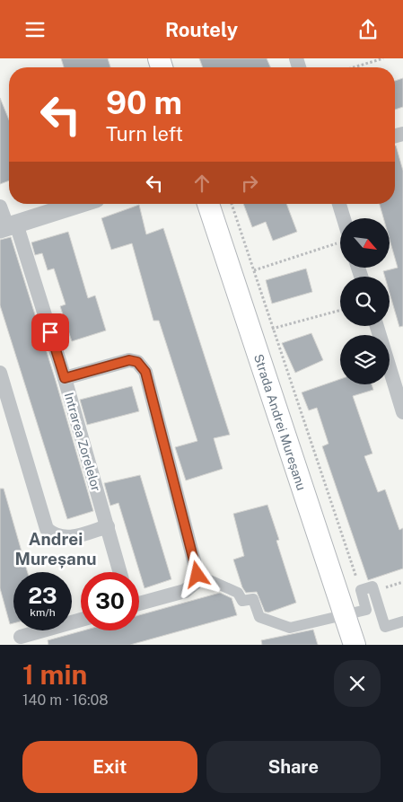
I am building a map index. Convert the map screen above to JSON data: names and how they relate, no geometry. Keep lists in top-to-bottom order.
{
  "streets": {
    "main road": ["Strada Andrei Mureșanu"],
    "street": ["Intrarea Zorelelor"]
  },
  "districts": ["Andrei Mureșanu"],
  "north": "bottom right",
  "page": {
    "header": "Routely",
    "turn": ["90 m", "Turn left"],
    "speed": "23 km/h",
    "limit": "30",
    "heading": ["1 min", "140 m · 16:08"],
    "buttons": ["Exit", "Share"]
  }
}
